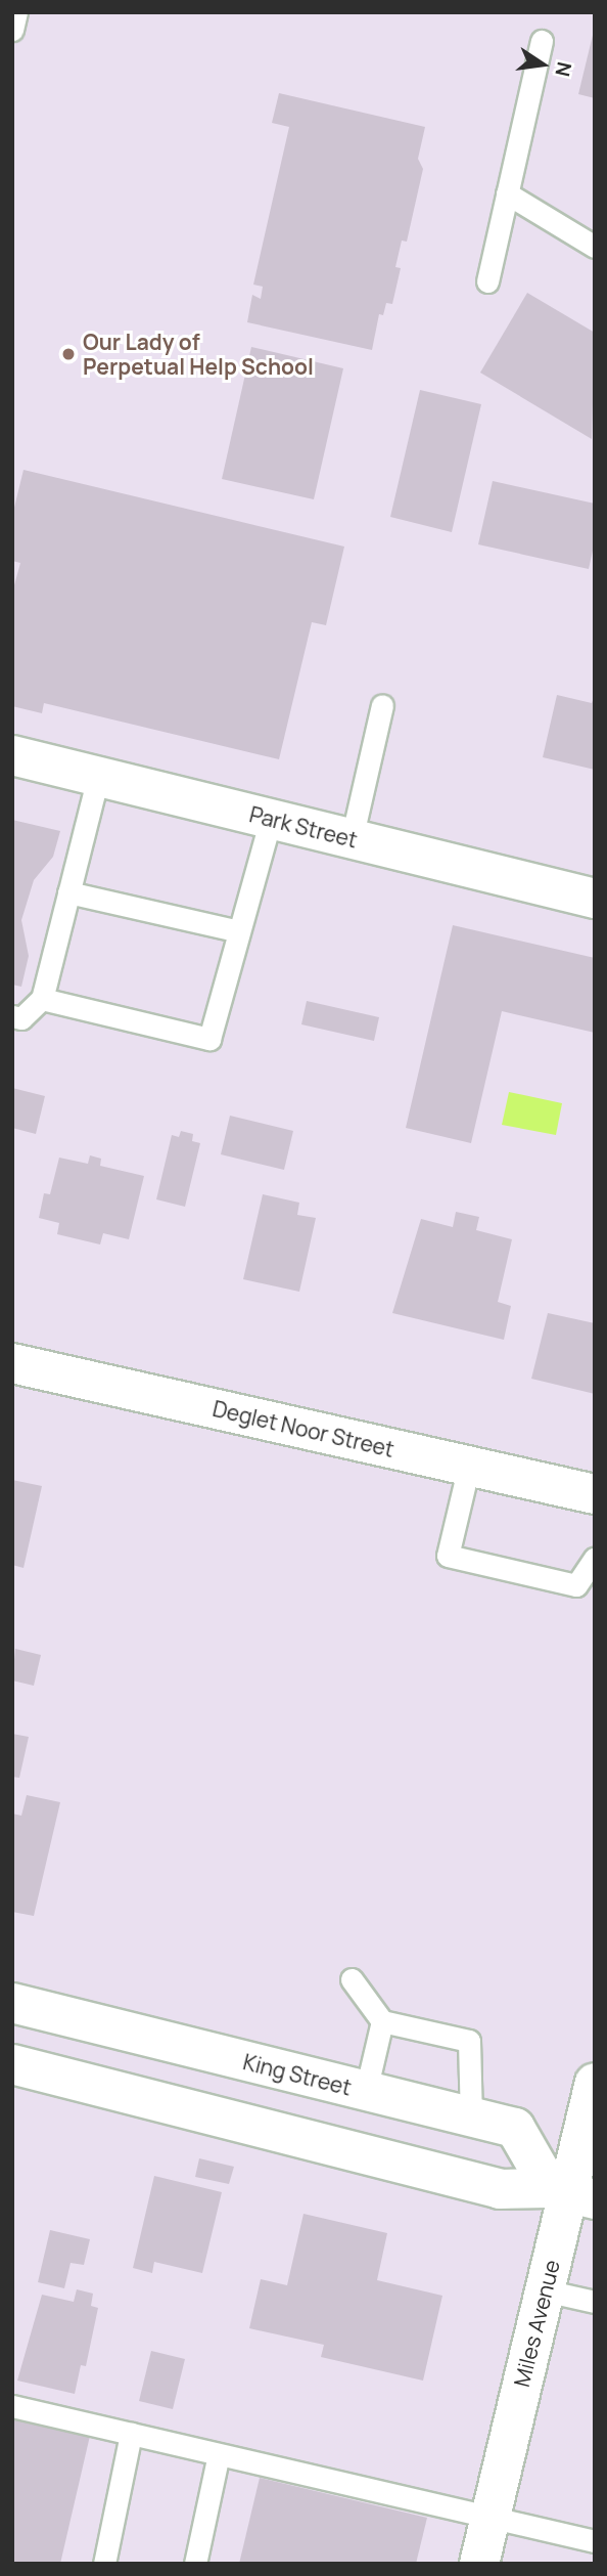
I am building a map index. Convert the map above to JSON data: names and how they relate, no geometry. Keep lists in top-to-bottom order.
{
  "streets": {
    "street": [
      "Park Street",
      "Deglet Noor Street",
      "King Street",
      "Miles Avenue"
    ]
  },
  "crossings": [
    ["King Street", "Miles Avenue"]
  ],
  "places": ["Our Lady of Perpetual Help School"],
  "north": "right"
}
